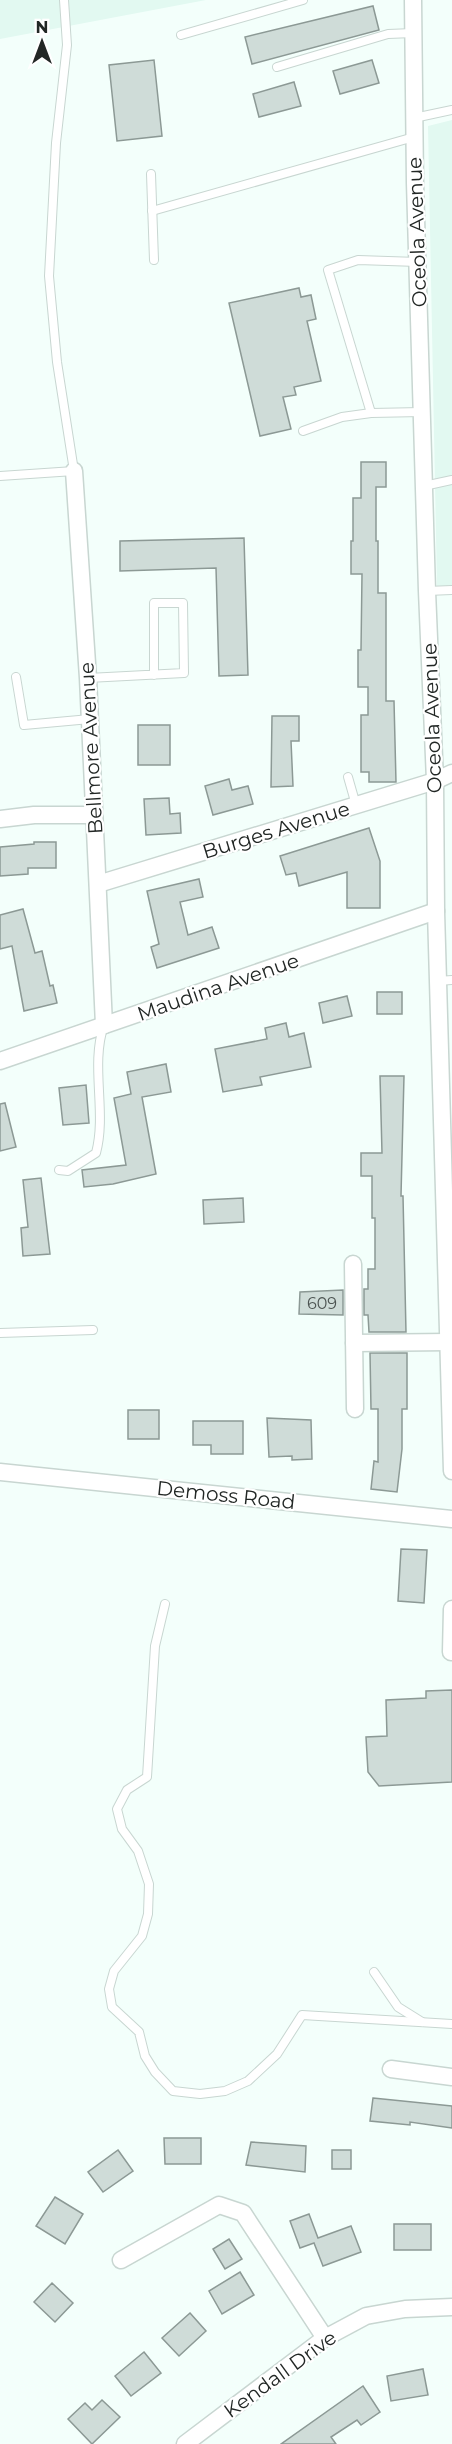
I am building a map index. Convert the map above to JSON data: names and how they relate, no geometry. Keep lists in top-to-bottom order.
{
  "streets": {
    "street": [
      "Oceola Avenue",
      "Bellmore Avenue",
      "Burges Avenue",
      "Maudina Avenue",
      "Demoss Road",
      "Kendall Drive"
    ]
  },
  "crossings": [
    ["Oceola Avenue", "Burges Avenue"],
    ["Oceola Avenue", "Maudina Avenue"],
    ["Bellmore Avenue", "Burges Avenue"],
    ["Bellmore Avenue", "Maudina Avenue"]
  ],
  "house_numbers": ["609"],
  "north": "top"
}
